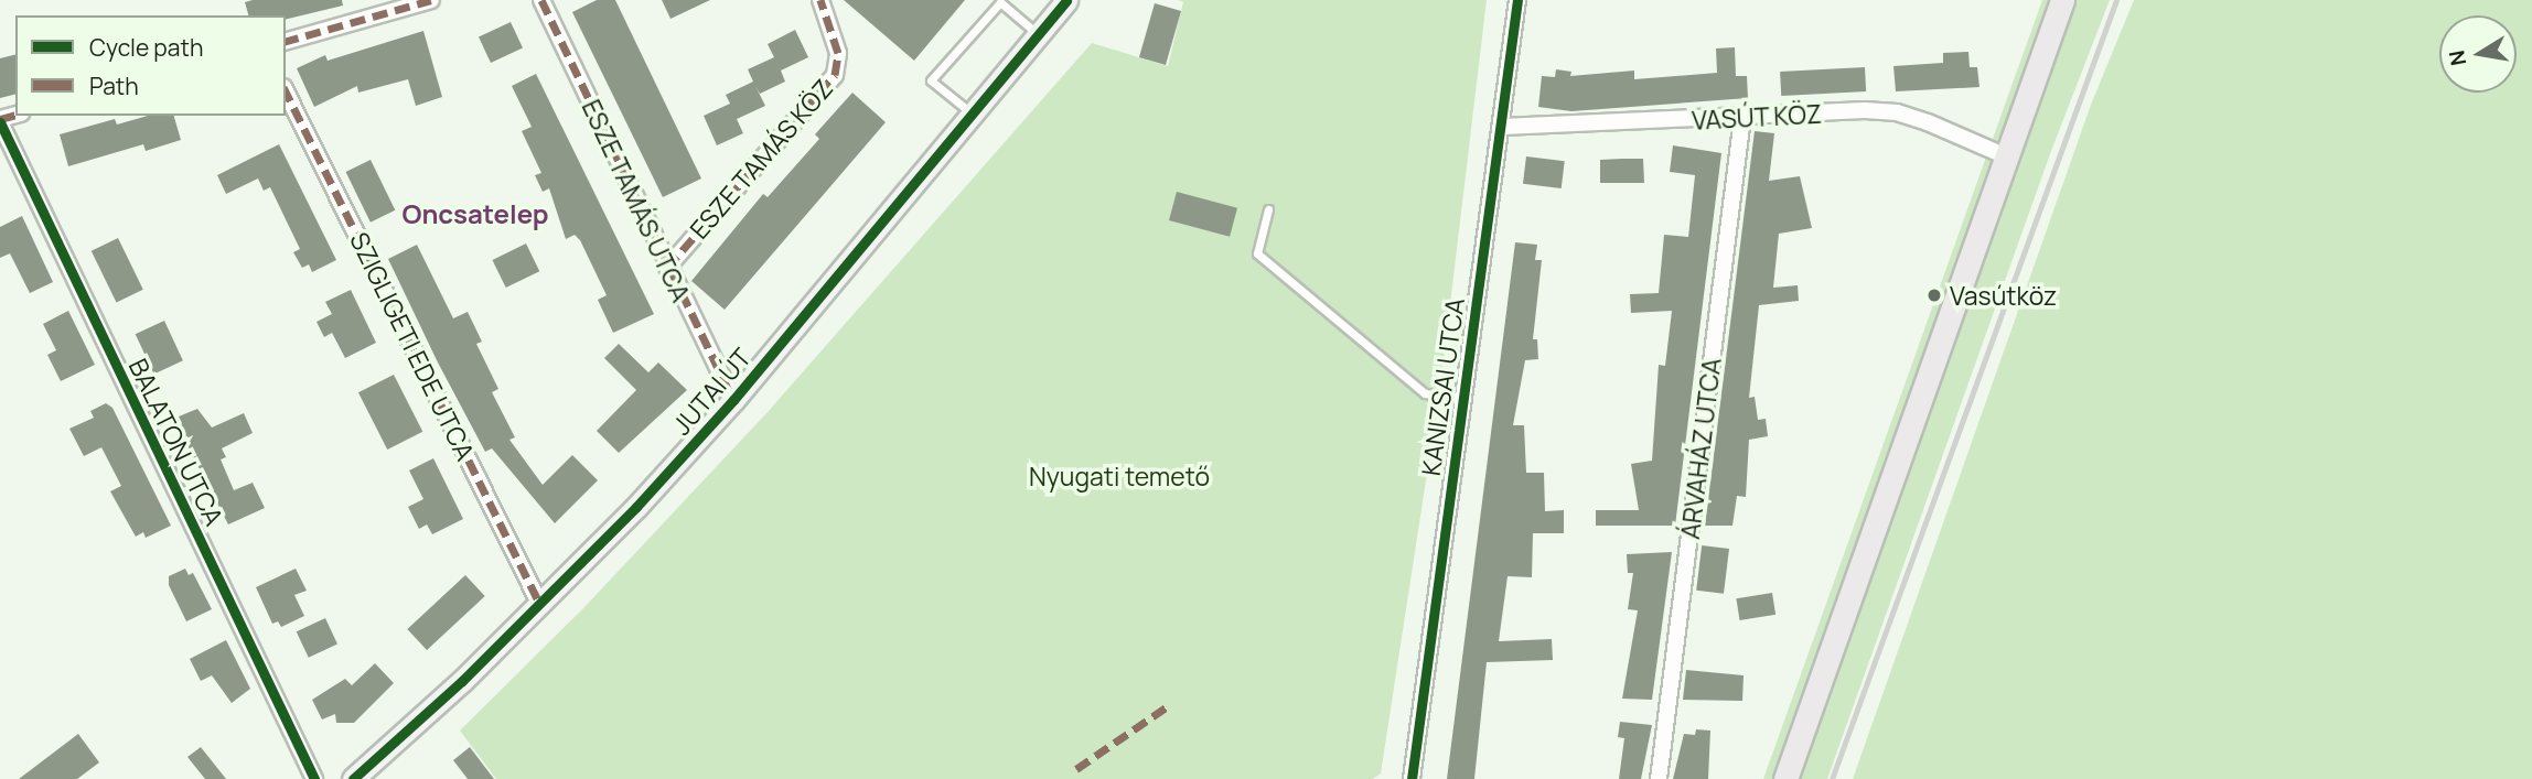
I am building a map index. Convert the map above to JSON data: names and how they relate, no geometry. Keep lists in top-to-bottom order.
{
  "streets": {
    "street": [
      "VASÚT KÖZ",
      "ESZE TAMÁS KÖZ",
      "ESZE TAMÁS UTCA",
      "SZIGLIGETI EDE UTCA",
      "KANIZSAI UTCA",
      "JUTAI ÚT",
      "BALATON UTCA",
      "ÁRVAHÁZ UTCA"
    ]
  },
  "crossings": [
    ["VASÚT KÖZ", "KANIZSAI UTCA"],
    ["VASÚT KÖZ", "ÁRVAHÁZ UTCA"],
    ["ESZE TAMÁS KÖZ", "ESZE TAMÁS UTCA"],
    ["ESZE TAMÁS UTCA", "JUTAI ÚT"],
    ["SZIGLIGETI EDE UTCA", "JUTAI ÚT"]
  ],
  "districts": ["Oncsatelep"],
  "parks": ["Nyugati temető"],
  "places": ["Vasútköz"],
  "legend": ["Cycle path", "Path"],
  "north": "left"
}
